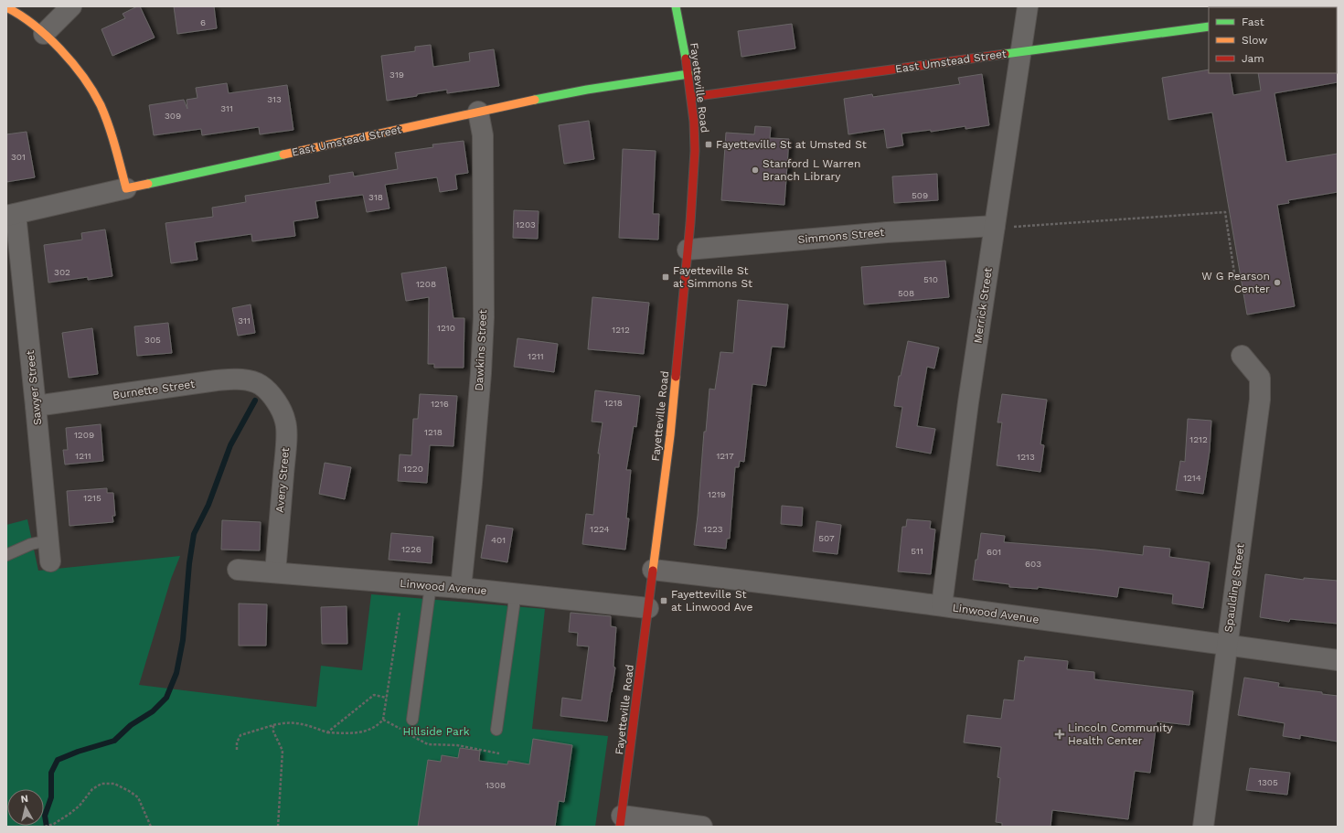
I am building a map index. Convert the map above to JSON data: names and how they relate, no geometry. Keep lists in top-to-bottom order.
{
  "streets": {
    "street": [
      "East Umstead Street",
      "Fayetteville Road",
      "Simmons Street",
      "Merrick Street",
      "Dawkins Street",
      "Sawyer Street",
      "Burnette Street",
      "Avery Street",
      "Linwood Avenue",
      "Spaulding Street"
    ]
  },
  "crossings": [
    ["East Umstead Street", "Fayetteville Road"],
    ["East Umstead Street", "Merrick Street"],
    ["East Umstead Street", "Dawkins Street"],
    ["East Umstead Street", "Sawyer Street"],
    ["Fayetteville Road", "Simmons Street"],
    ["Fayetteville Road", "Linwood Avenue"],
    ["Simmons Street", "Merrick Street"],
    ["Merrick Street", "Linwood Avenue"],
    ["Dawkins Street", "Linwood Avenue"],
    ["Sawyer Street", "Burnette Street"],
    ["Burnette Street", "Avery Street"],
    ["Avery Street", "Linwood Avenue"],
    ["Linwood Avenue", "Spaulding Street"]
  ],
  "parks": ["Hillside Park"],
  "places": {
    "transit": ["Fayetteville St at Umsted St", "Fayetteville St at Simmons St", "Fayetteville St at Linwood Ave"],
    "other": ["Stanford L Warren Branch Library", "W G Pearson Center"],
    "health": ["Lincoln Community Health Center"]
  },
  "house_numbers": [
    "6",
    "319",
    "313",
    "311",
    "309",
    "301",
    "509",
    "318",
    "1203",
    "302",
    "510",
    "1208",
    "508",
    "311",
    "1210",
    "1212",
    "305",
    "1211",
    "1218",
    "1216",
    "1218",
    "1209",
    "1212",
    "1211",
    "1217",
    "1213",
    "1220",
    "1214",
    "1219",
    "1215",
    "1224",
    "1223",
    "507",
    "401",
    "1226",
    "511",
    "601",
    "603",
    "1305",
    "1308"
  ],
  "legend": ["Fast", "Slow", "Jam"],
  "north": "top"
}
